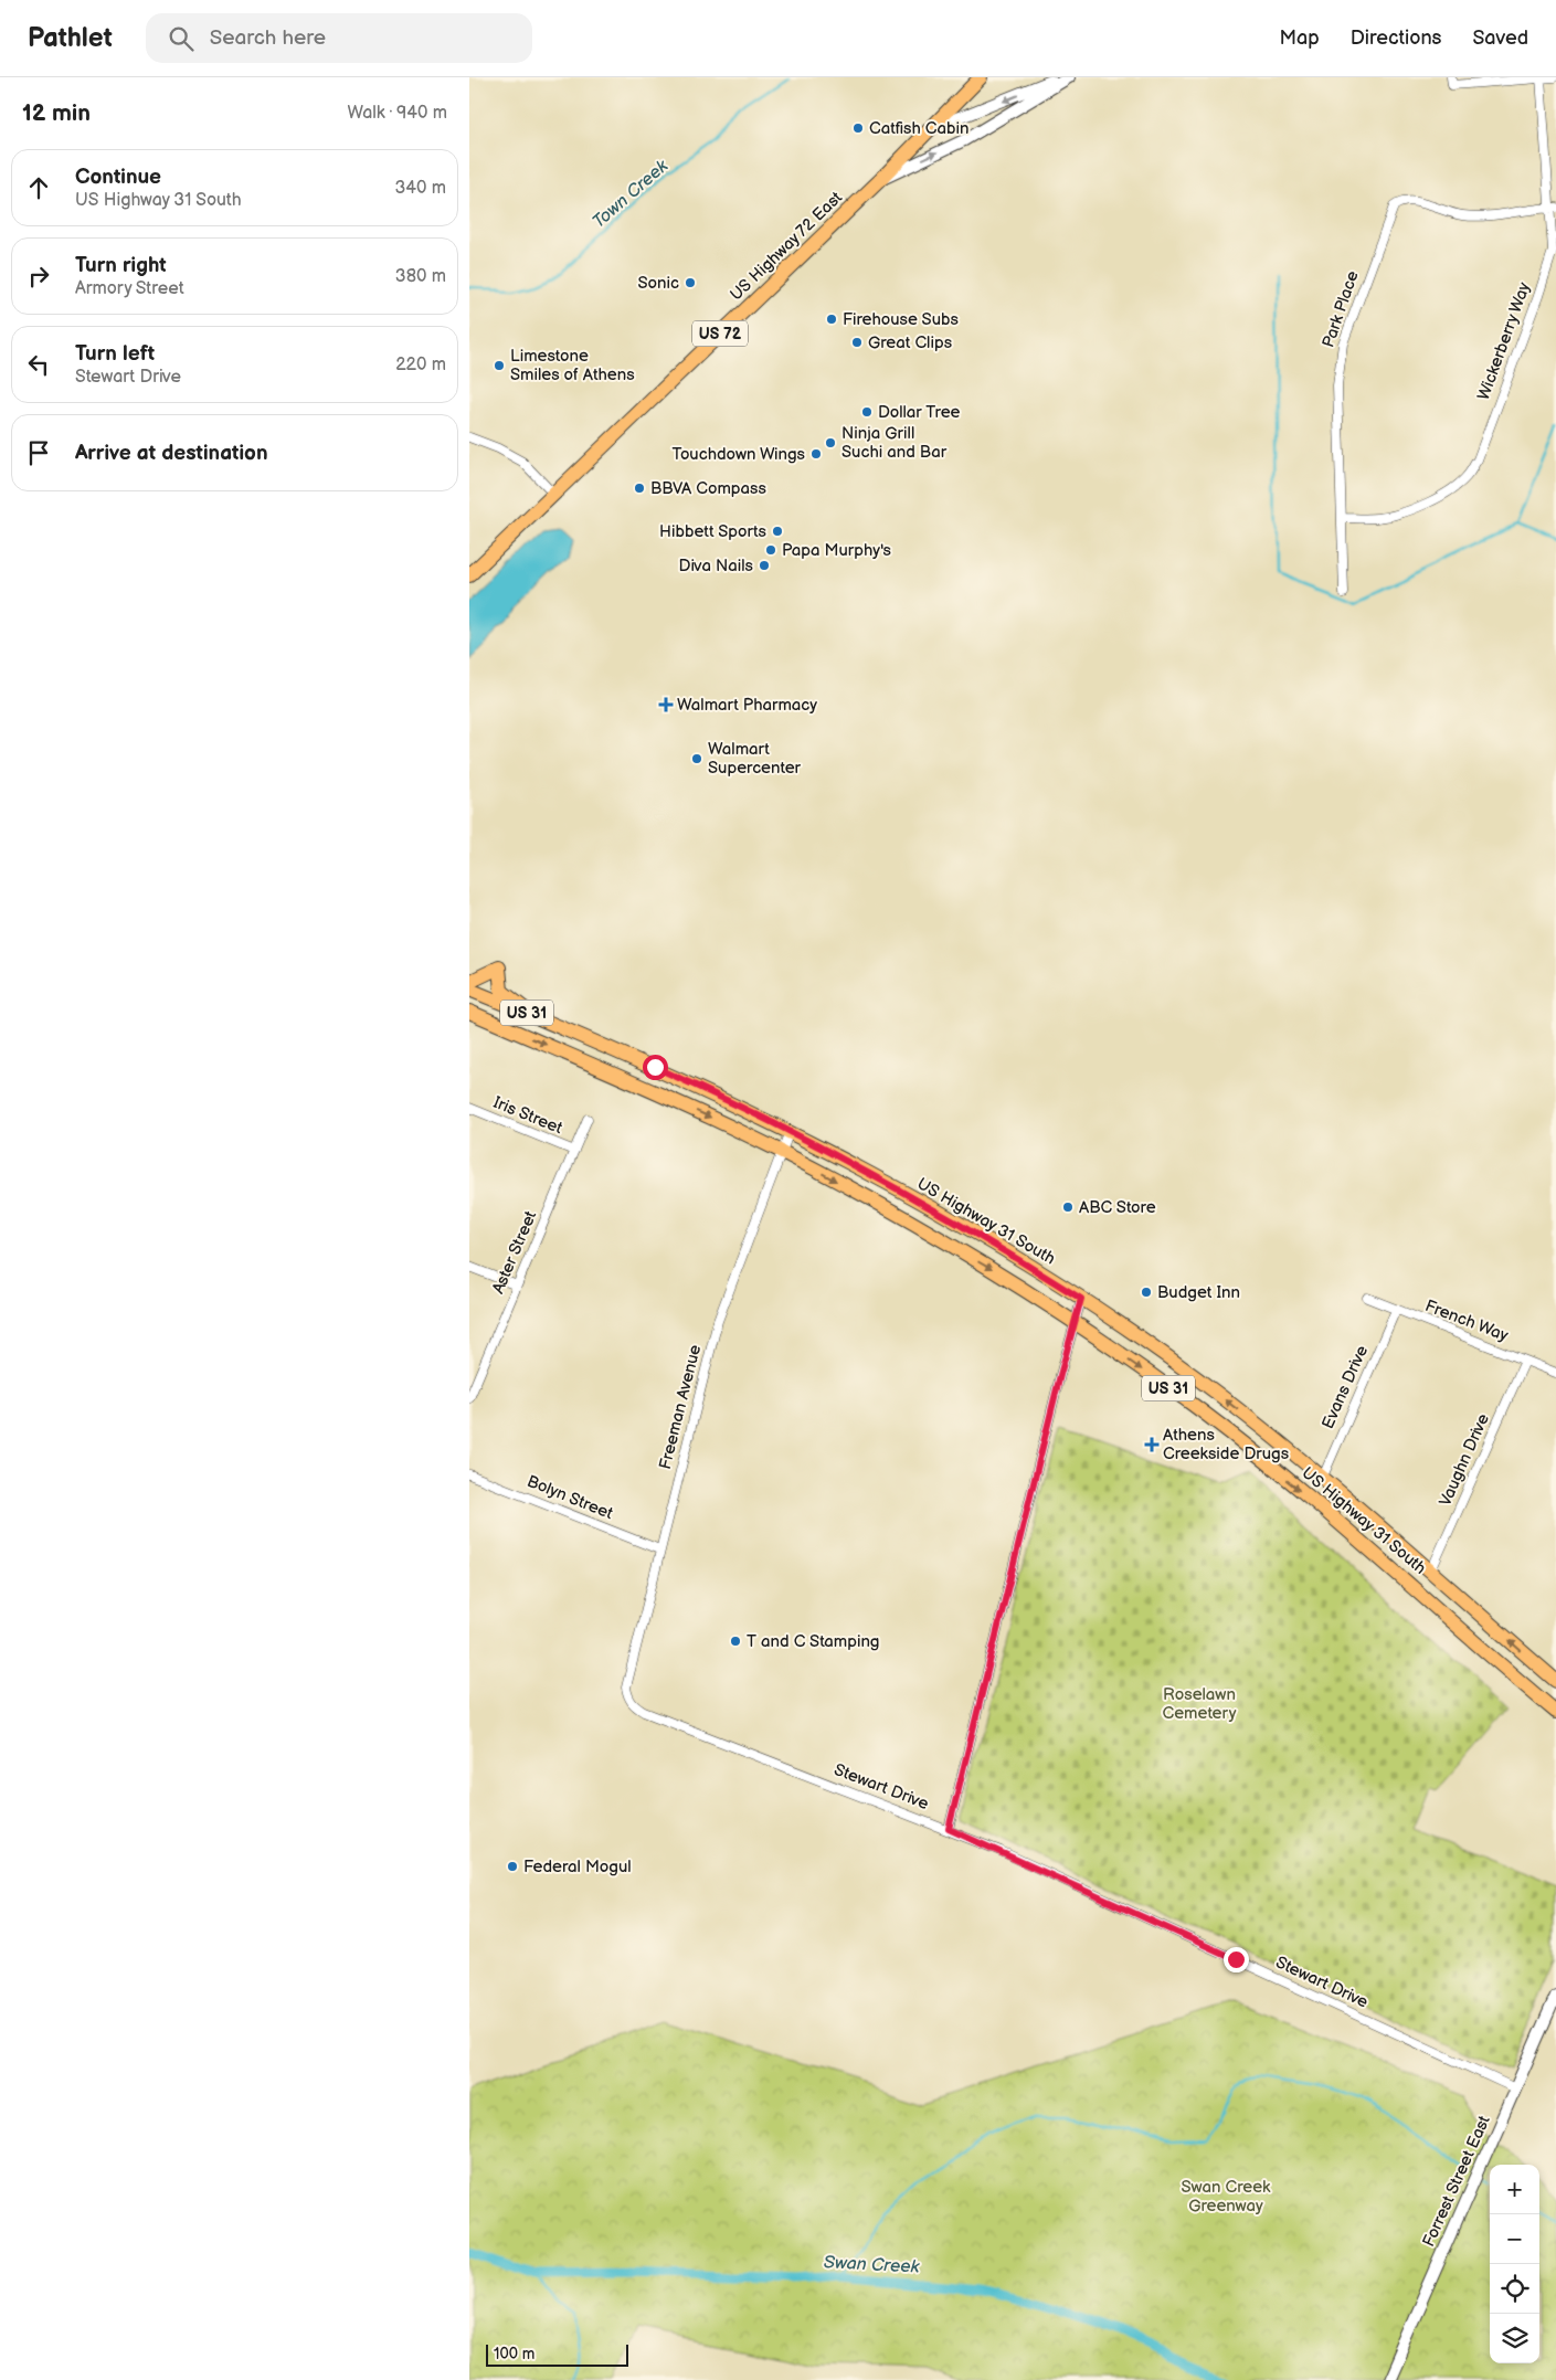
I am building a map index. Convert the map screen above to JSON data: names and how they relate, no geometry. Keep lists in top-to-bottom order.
{
  "streets": {
    "main road": [
      "US Highway 72 East",
      "US 72",
      "US 31",
      "US Highway 31 South"
    ],
    "street": [
      "Park Place",
      "Wickerberry Way",
      "Iris Street",
      "Aster Street",
      "French Way",
      "Evans Drive",
      "Freeman Avenue",
      "Vaughn Drive",
      "Bolyn Street",
      "Stewart Drive",
      "Forrest Street East"
    ]
  },
  "crossings": [
    ["Park Place", "Wickerberry Way"],
    ["Iris Street", "Aster Street"],
    ["US Highway 31 South", "Evans Drive"],
    ["US Highway 31 South", "Freeman Avenue"],
    ["US Highway 31 South", "Vaughn Drive"],
    ["French Way", "Evans Drive"],
    ["French Way", "Vaughn Drive"],
    ["Freeman Avenue", "Bolyn Street"],
    ["Freeman Avenue", "Stewart Drive"],
    ["Stewart Drive", "Forrest Street East"]
  ],
  "water": ["Town Creek", "Swan Creek"],
  "parks": ["Roselawn Cemetery", "Swan Creek Greenway"],
  "places": {
    "other": [
      "Catfish Cabin",
      "Sonic",
      "Firehouse Subs",
      "Great Clips",
      "Limestone Smiles of Athens",
      "Dollar Tree",
      "Ninja Grill Suchi and Bar",
      "Touchdown Wings",
      "BBVA Compass",
      "Hibbett Sports",
      "Papa Murphy's",
      "Diva Nails",
      "Walmart Supercenter",
      "ABC Store",
      "Budget Inn",
      "T and C Stamping",
      "Federal Mogul"
    ],
    "health": ["Walmart Pharmacy", "Athens Creekside Drugs"]
  },
  "scale_bar": "100 m",
  "page": {
    "header": "Pathlet",
    "search": "Search here",
    "nav": ["Map", "Directions", "Saved"],
    "heading": ["12 min", "Walk · 940 m"],
    "list": [
      ["Continue", "US Highway 31 South", "340 m"],
      ["Turn right", "Armory Street", "380 m"],
      ["Turn left", "Stewart Drive", "220 m"],
      "Arrive at destination"
    ],
    "map_buttons": ["+", "−"],
    "scale": "100 m"
  }
}
